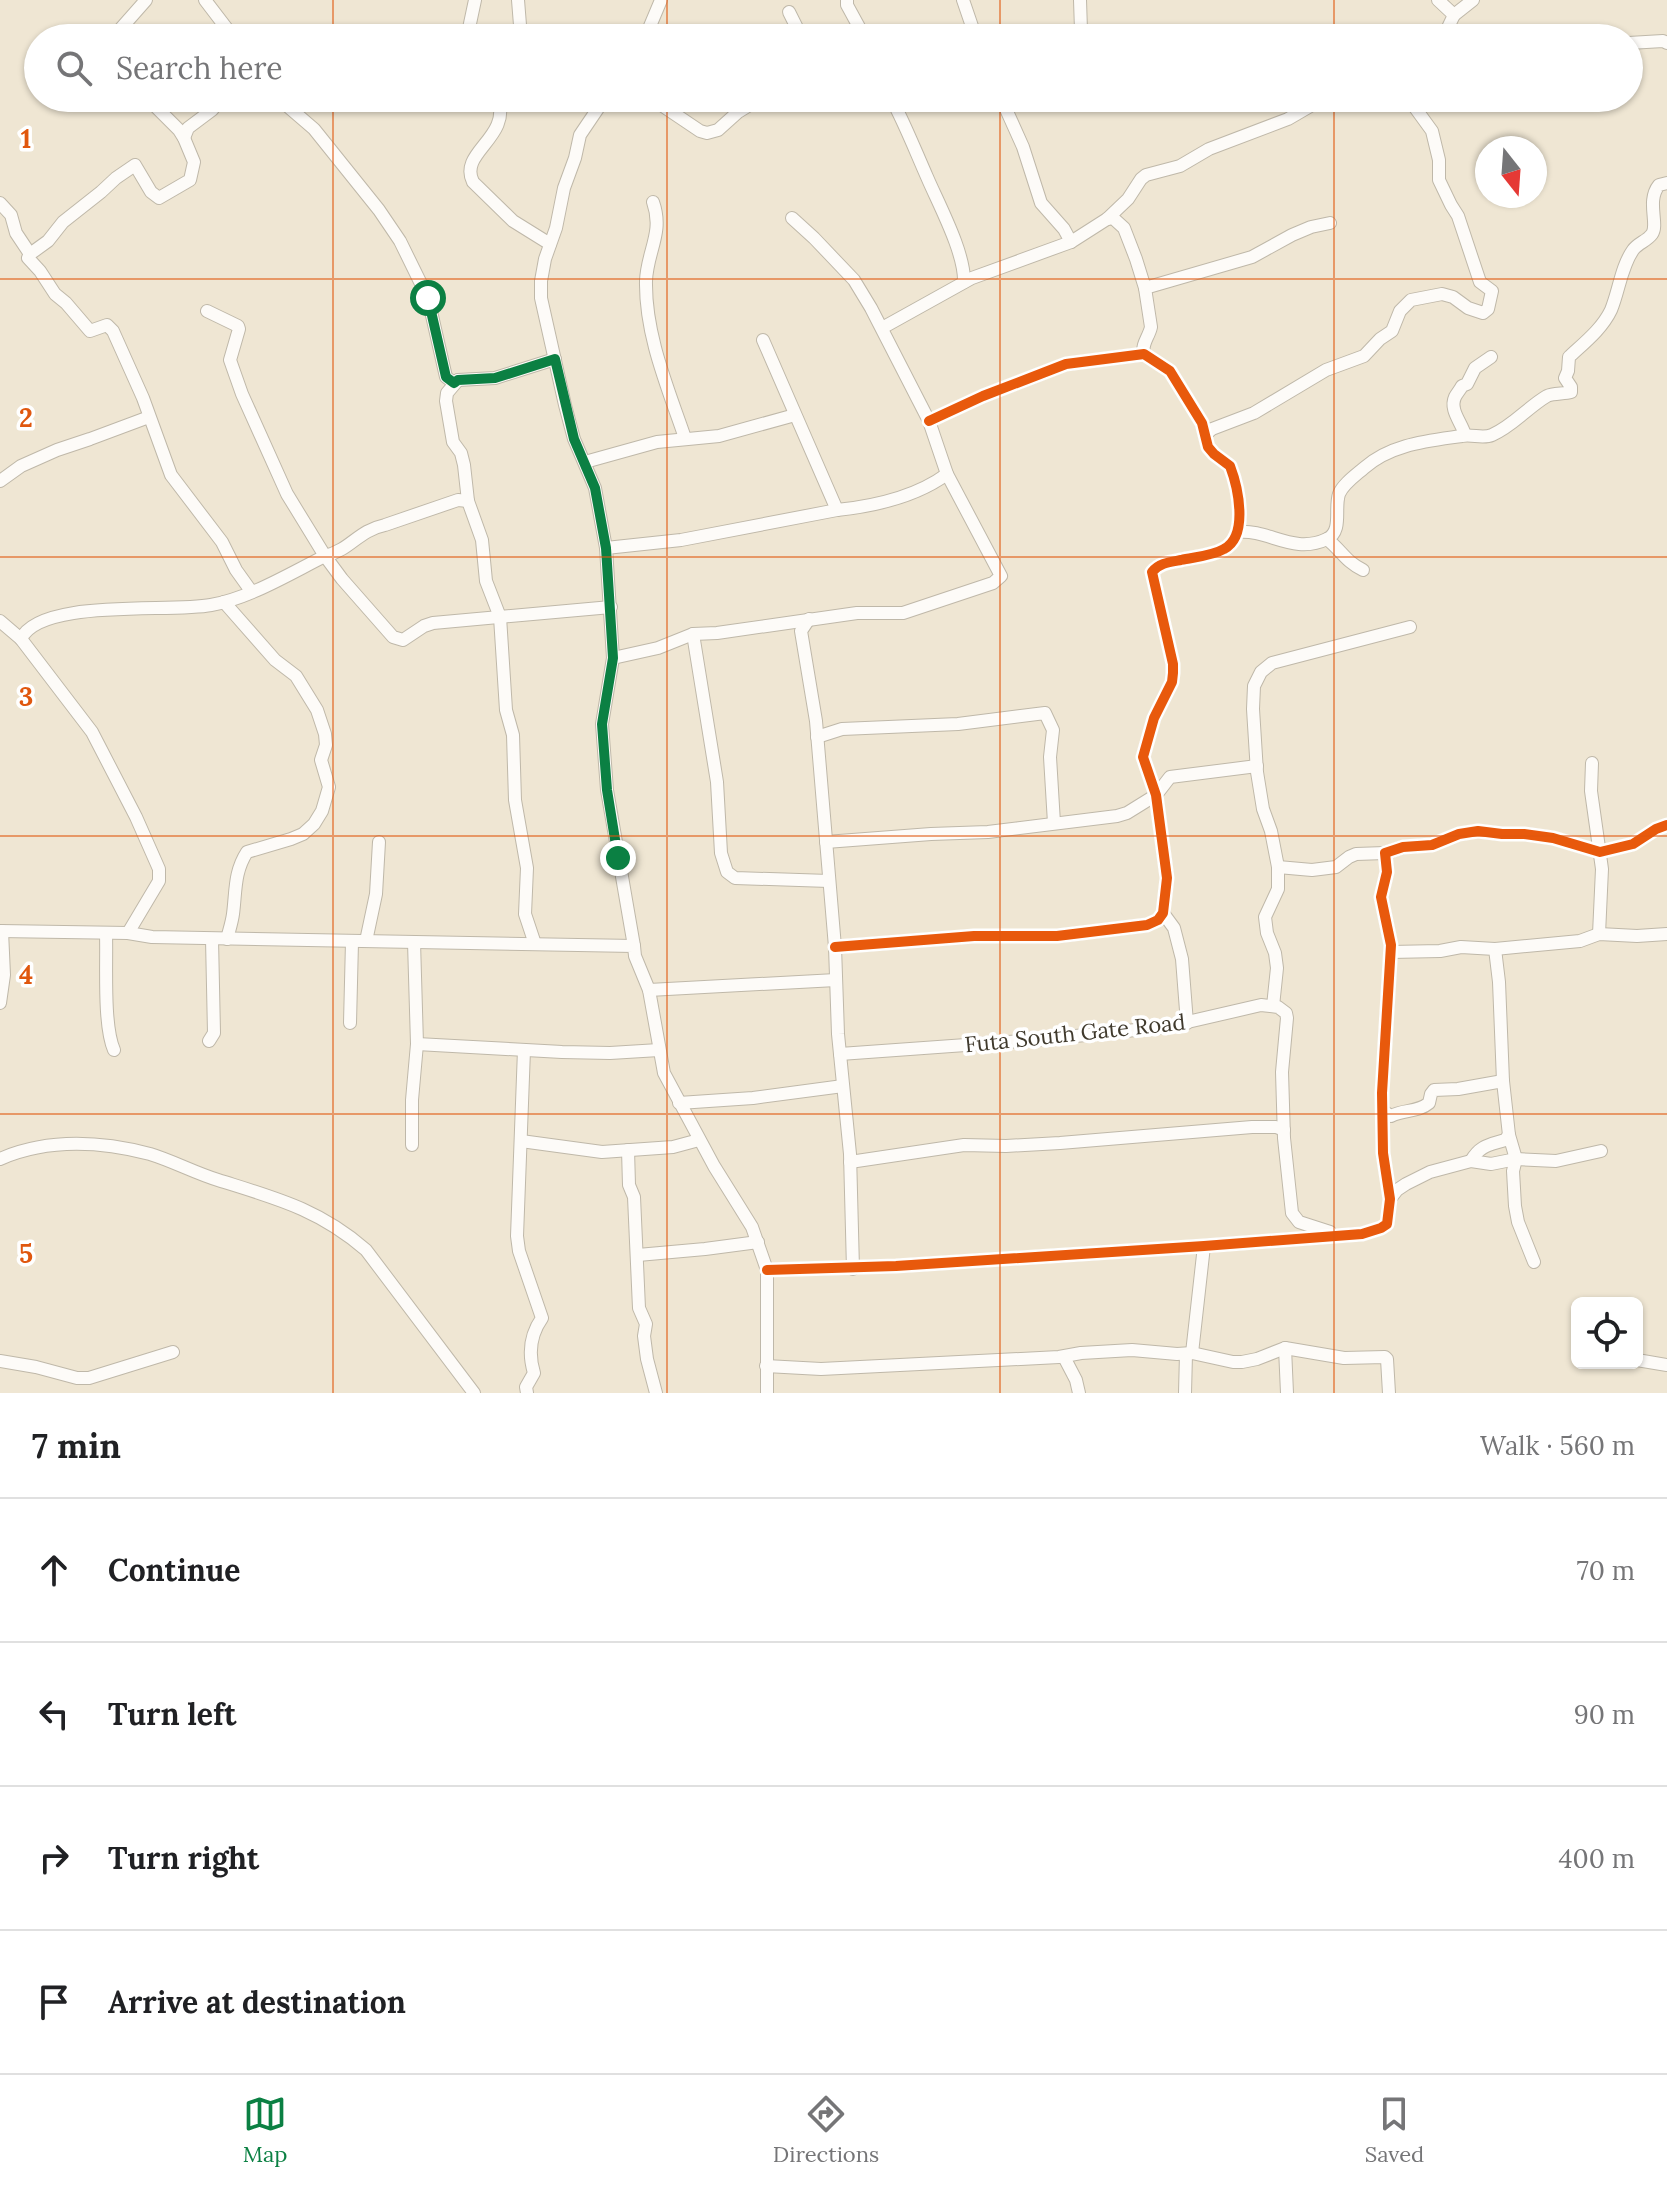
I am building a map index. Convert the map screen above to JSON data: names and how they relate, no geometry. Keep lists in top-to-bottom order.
{
  "streets": {
    "street": ["Futa South Gate Road"]
  },
  "north": "bottom",
  "page": {
    "search": "Search here",
    "heading": ["7 min", "Walk · 560 m"],
    "list": [
      ["Continue", "70 m"],
      ["Turn left", "90 m"],
      ["Turn right", "400 m"],
      "Arrive at destination"
    ],
    "nav": ["Map", "Directions", "Saved"]
  },
  "grid": {
    "rows": [
      "1",
      "2",
      "3",
      "4",
      "5"
    ]
  }
}
